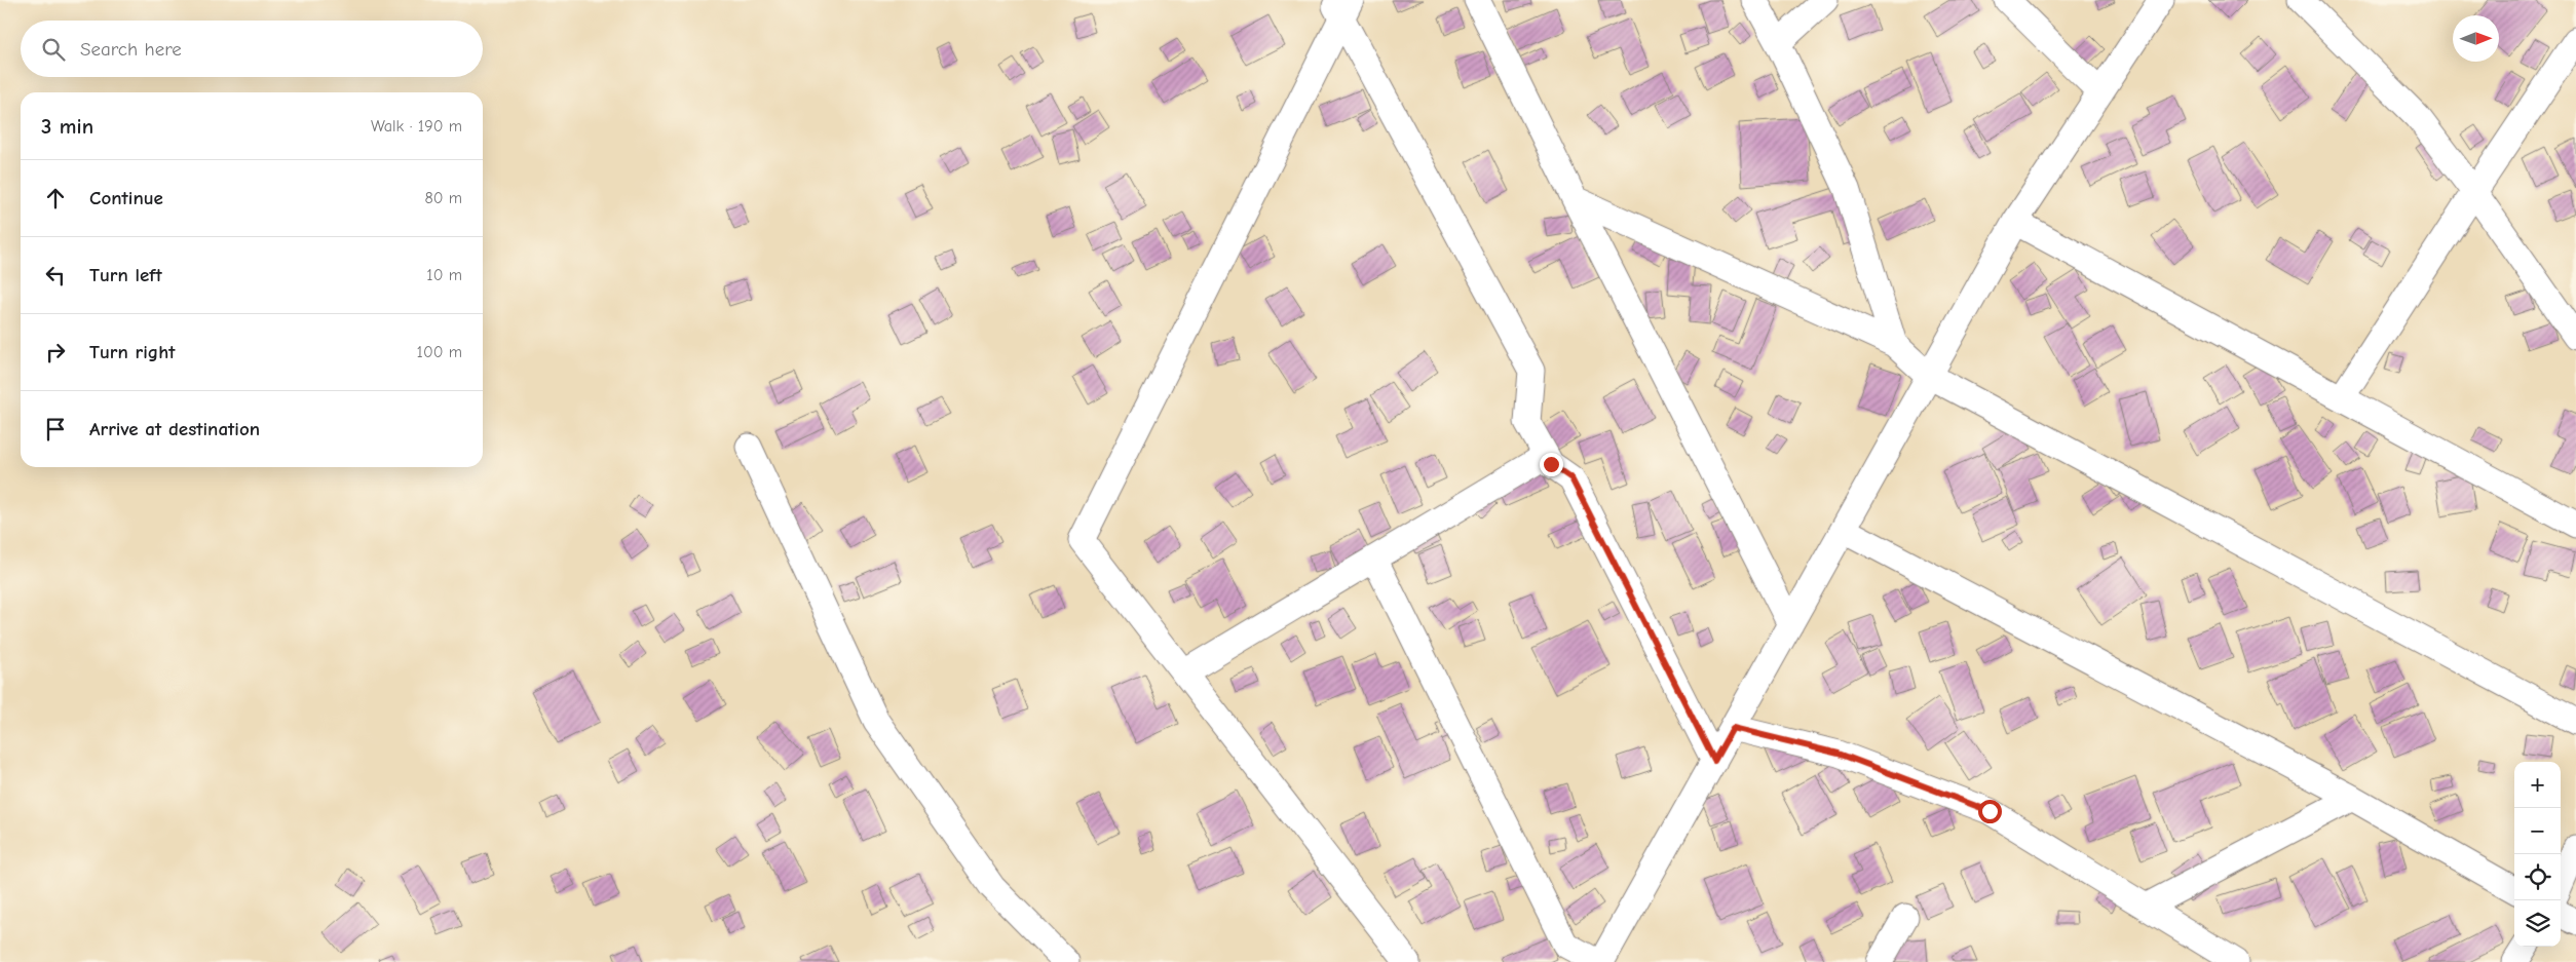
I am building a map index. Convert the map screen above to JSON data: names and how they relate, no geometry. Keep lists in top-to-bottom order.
{
  "north": "right",
  "page": {
    "search": "Search here",
    "heading": ["3 min", "Walk · 190 m"],
    "list": [
      ["Continue", "80 m"],
      ["Turn left", "10 m"],
      ["Turn right", "100 m"],
      "Arrive at destination"
    ],
    "map_buttons": ["+", "−"]
  }
}
